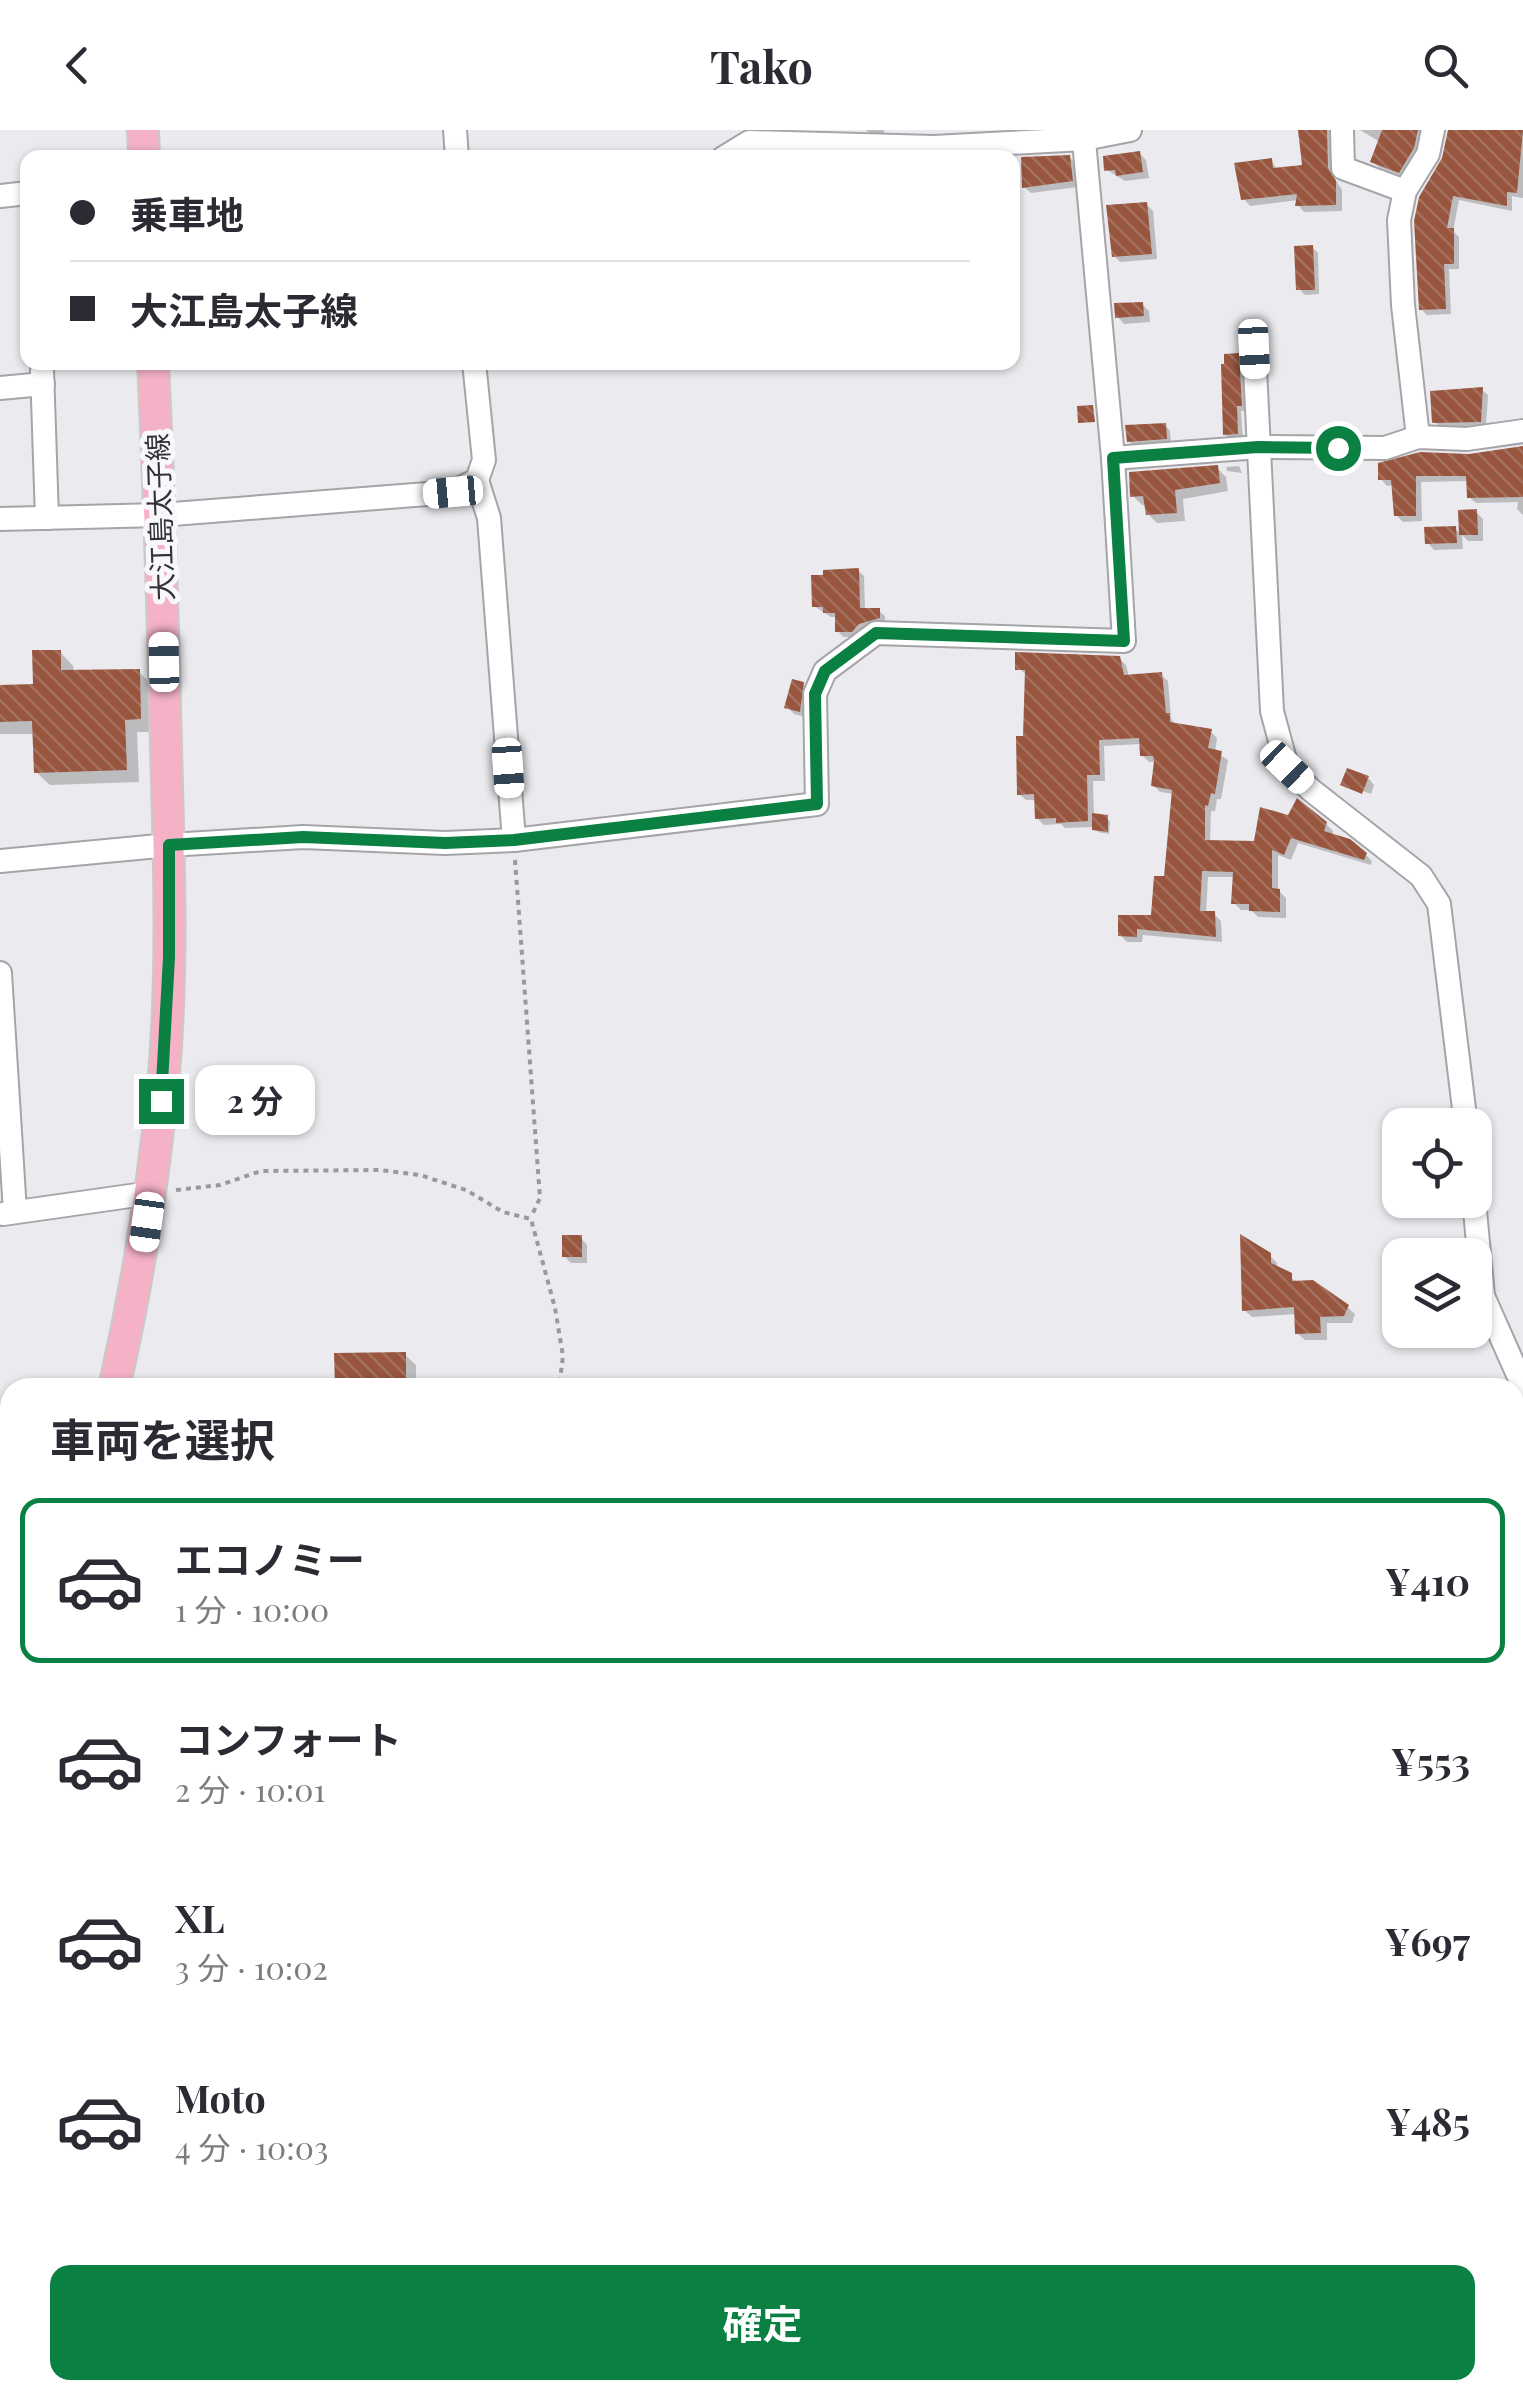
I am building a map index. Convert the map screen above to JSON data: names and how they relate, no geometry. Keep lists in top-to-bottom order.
{
  "streets": {
    "main road": ["大江島太子線"]
  },
  "page": {
    "header": "Tako",
    "banner": ["乗車地", "大江島太子線"],
    "bubble": "2 分",
    "heading": "車両を選択",
    "list": [
      {
        "name": "エコノミー",
        "note": "1 分 · 10:00",
        "value": "¥410"
      },
      {
        "name": "コンフォート",
        "note": "2 分 · 10:01",
        "value": "¥553"
      },
      {
        "name": "XL",
        "note": "3 分 · 10:02",
        "value": "¥697"
      },
      {
        "name": "Moto",
        "note": "4 分 · 10:03",
        "value": "¥485"
      }
    ],
    "buttons": "確定"
  }
}
